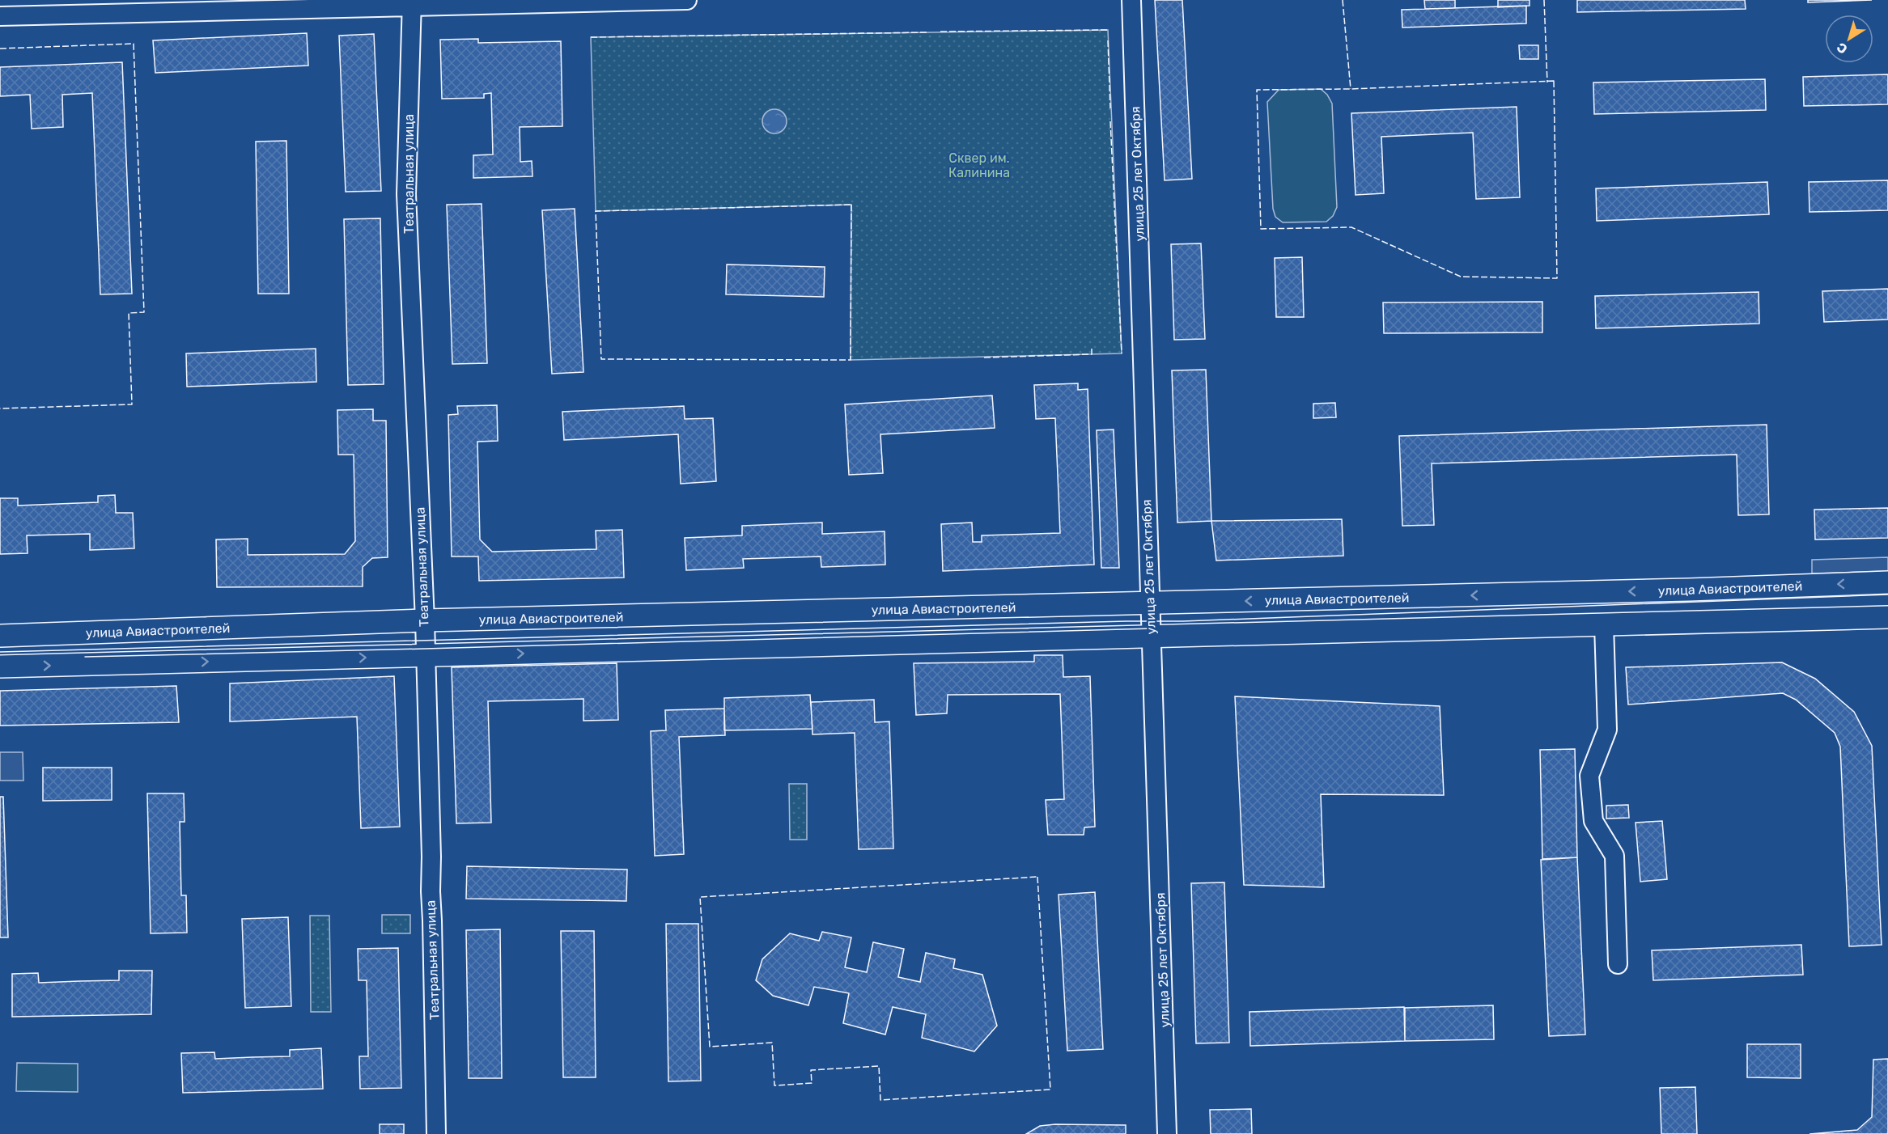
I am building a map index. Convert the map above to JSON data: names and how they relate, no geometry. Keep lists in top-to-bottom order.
{
  "streets": {
    "main road": ["улица Авиастроителей"],
    "street": ["Театральная улица", "улица 25 лет Октября"]
  },
  "crossings": [
    ["Театральная улица", "улица Авиастроителей"],
    ["улица 25 лет Октября", "улица Авиастроителей"]
  ],
  "parks": ["Сквер им. Калинина"],
  "north": "bottom left"
}
